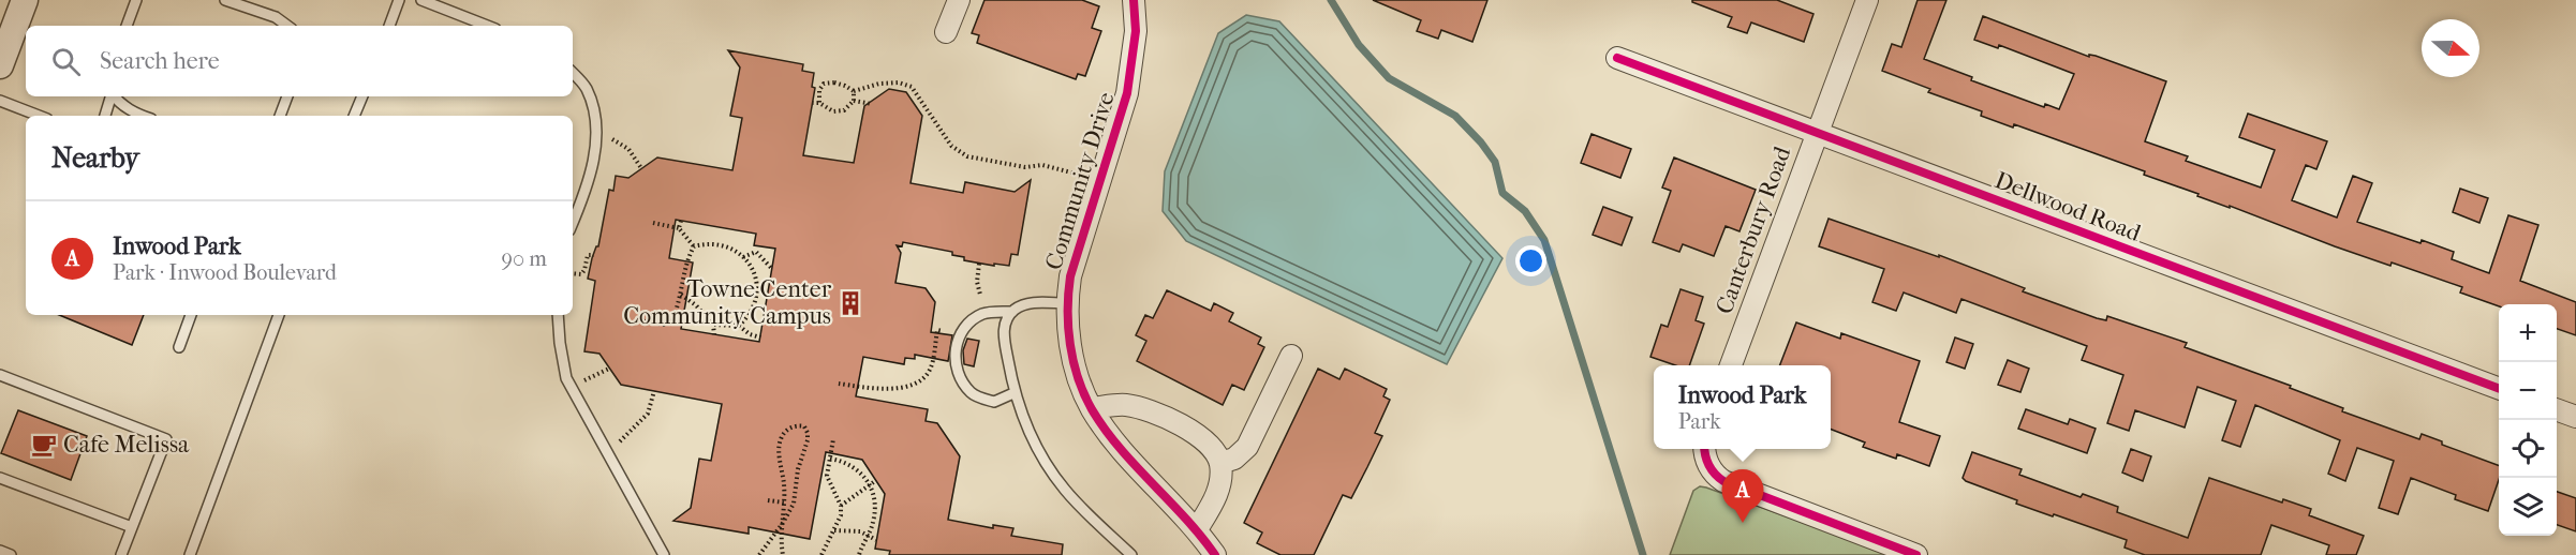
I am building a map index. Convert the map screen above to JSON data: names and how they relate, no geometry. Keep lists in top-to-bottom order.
{
  "streets": {
    "street": ["Community Drive", "Dellwood Road", "Canterbury Road"]
  },
  "crossings": [
    ["Dellwood Road", "Canterbury Road"]
  ],
  "places": {
    "building": ["Towne Center Community Campus"],
    "cafe": ["Cafe Melissa"]
  },
  "north": "right",
  "page": {
    "search": "Search here",
    "heading": "Nearby",
    "list": [
      {
        "mark": "A",
        "name": "Inwood Park",
        "note": "Park · Inwood Boulevard",
        "value": "90 m"
      }
    ],
    "map_buttons": ["+", "−"],
    "popup": ["Inwood Park", "Park"],
    "pins": "A"
  }
}
